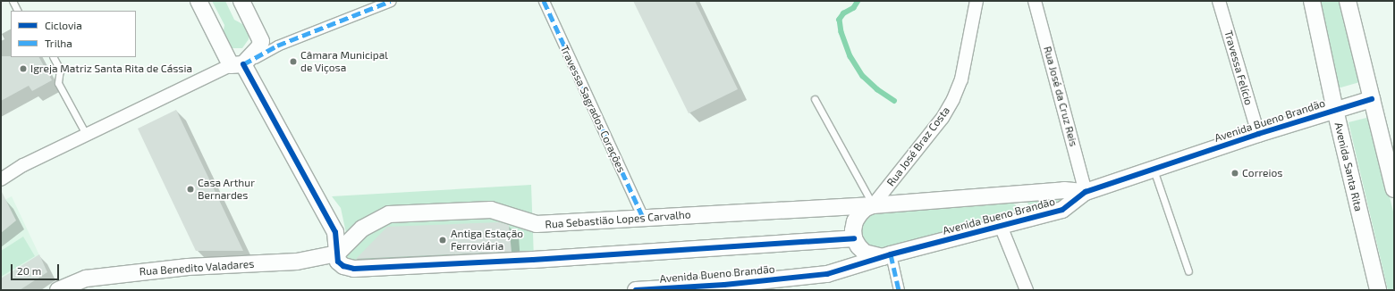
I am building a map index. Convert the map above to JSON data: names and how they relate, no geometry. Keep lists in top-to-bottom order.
{
  "streets": {
    "street": [
      "Travessa Felício",
      "Rua José da Cruz Reis",
      "Travessa Sagrados Corações",
      "Avenida Bueno Brandão",
      "Rua José Braz Costa",
      "Avenida Santa Rita",
      "Rua Sebastião Lopes Carvalho",
      "Rua Benedito Valadares"
    ]
  },
  "crossings": [
    ["Travessa Felício", "Avenida Bueno Brandão"],
    ["Rua José da Cruz Reis", "Avenida Bueno Brandão"],
    ["Rua José da Cruz Reis", "Rua Sebastião Lopes Carvalho"],
    ["Travessa Sagrados Corações", "Rua Sebastião Lopes Carvalho"],
    ["Avenida Bueno Brandão", "Avenida Santa Rita"],
    ["Avenida Bueno Brandão", "Rua Sebastião Lopes Carvalho"],
    ["Rua José Braz Costa", "Rua Sebastião Lopes Carvalho"],
    ["Rua Sebastião Lopes Carvalho", "Rua Benedito Valadares"]
  ],
  "places": [
    "Câmara Municipal de Viçosa",
    "Igreja Matriz Santa Rita de Cássia",
    "Correios",
    "Casa Arthur Bernardes",
    "Antiga Estação Ferroviária"
  ],
  "legend": ["Ciclovia", "Trilha"],
  "scale_bar": "20 m"
}
